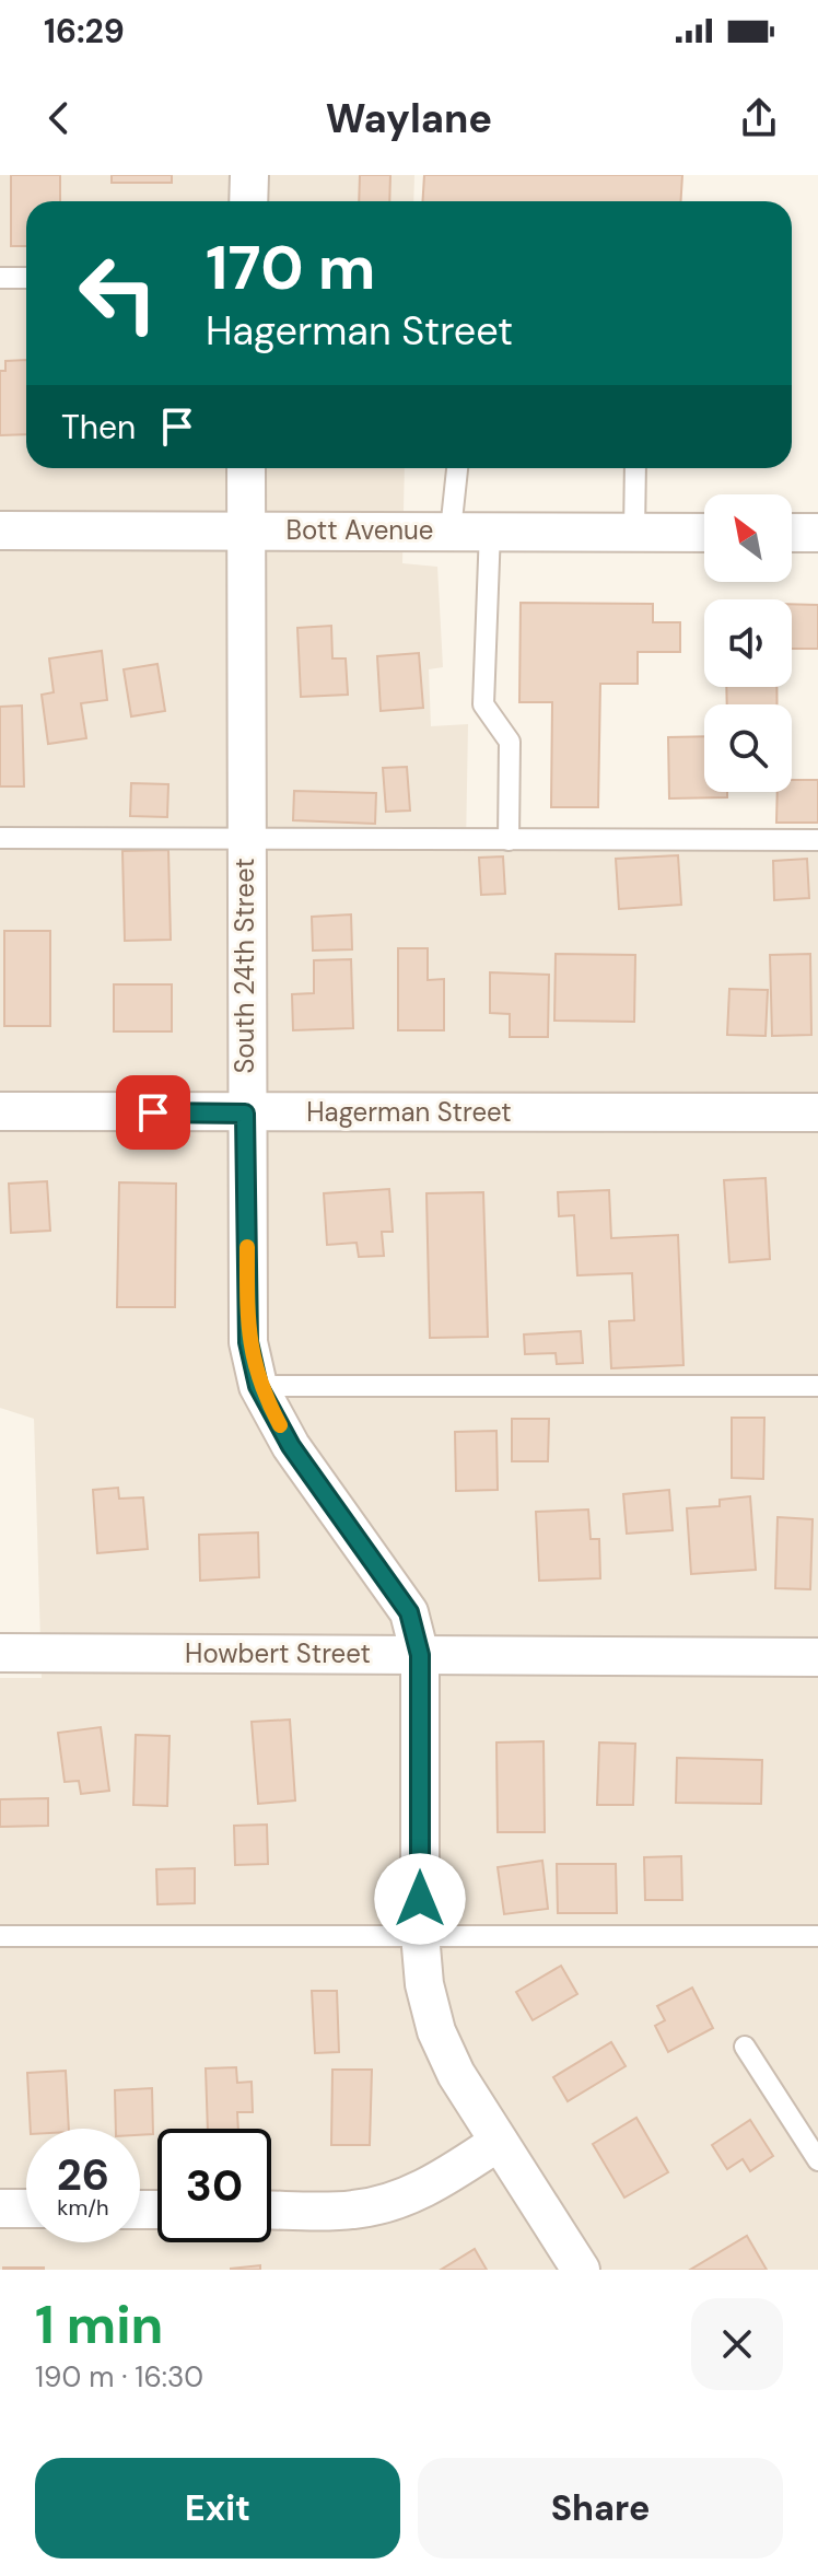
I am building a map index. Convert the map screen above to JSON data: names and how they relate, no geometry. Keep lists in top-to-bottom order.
{
  "streets": {
    "street": [
      "Bott Avenue",
      "South 24th Street",
      "Hagerman Street",
      "Howbert Street"
    ]
  },
  "crossings": [
    ["Bott Avenue", "South 24th Street"],
    ["South 24th Street", "Hagerman Street"],
    ["South 24th Street", "Howbert Street"]
  ],
  "north": "top left",
  "page": {
    "status": "16:29",
    "header": "Waylane",
    "turn": ["170 m", "Hagerman Street"],
    "then": "Then",
    "speed": "26 km/h",
    "limit": "30",
    "heading": ["1 min", "190 m · 16:30"],
    "buttons": ["Exit", "Share"]
  }
}
